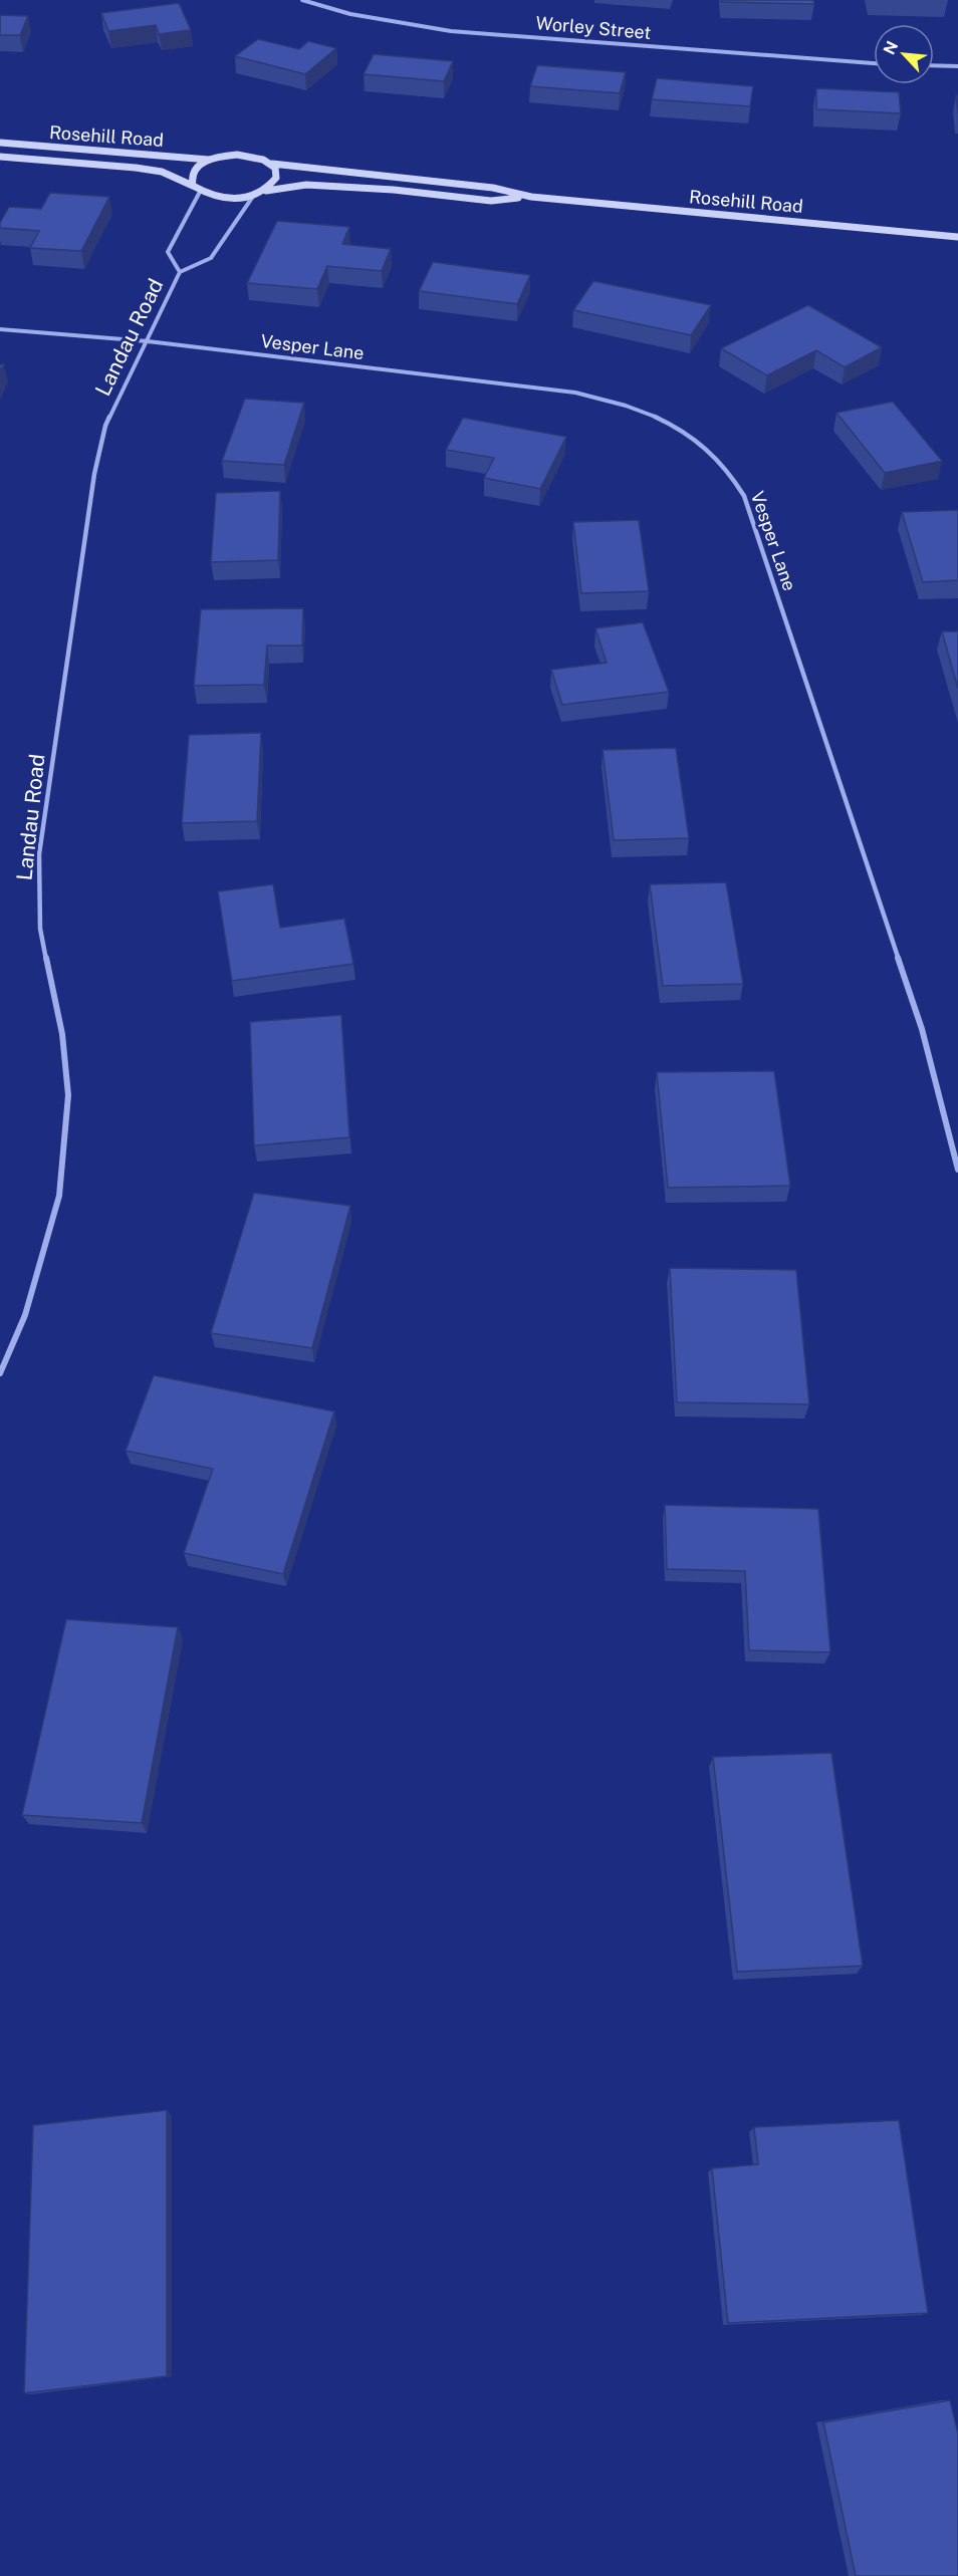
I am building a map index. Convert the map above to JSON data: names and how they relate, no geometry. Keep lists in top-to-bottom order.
{
  "streets": {
    "main road": ["Rosehill Road"],
    "street": ["Worley Street", "Landau Road", "Vesper Lane"]
  },
  "crossings": [
    ["Rosehill Road", "Landau Road"],
    ["Landau Road", "Vesper Lane"]
  ],
  "north": "top left"
}
